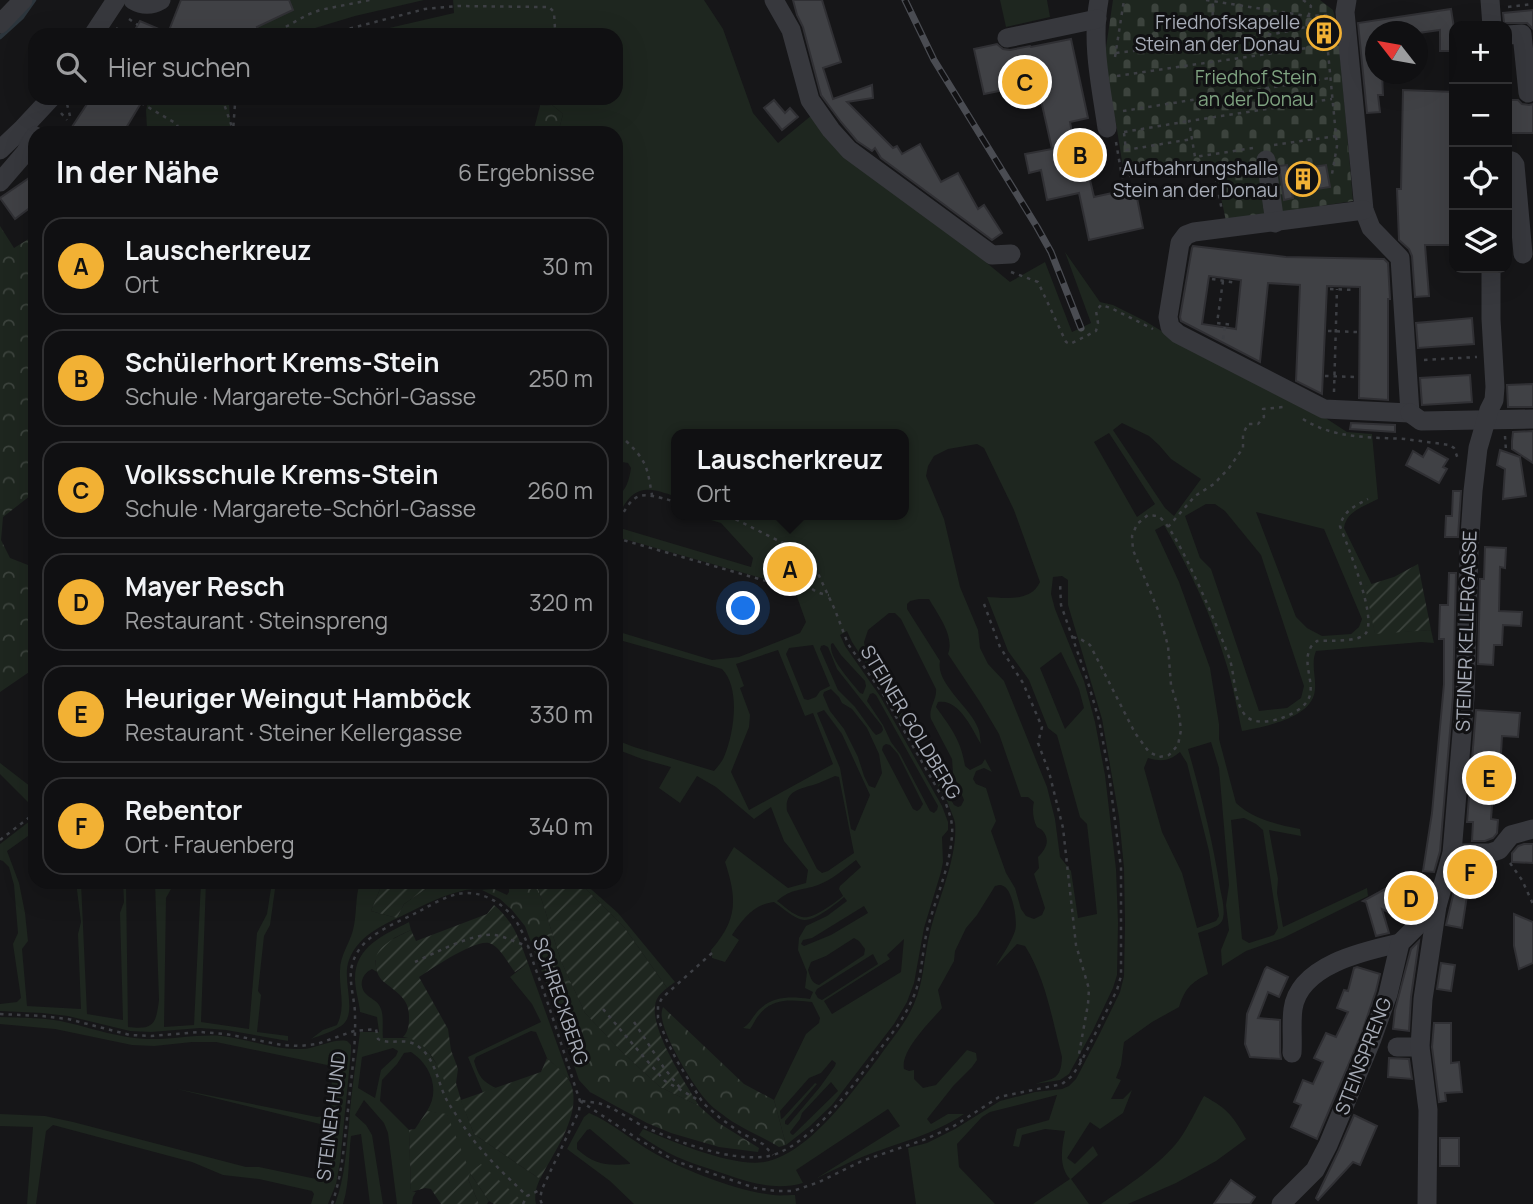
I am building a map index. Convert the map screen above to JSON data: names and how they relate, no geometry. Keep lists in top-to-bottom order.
{
  "streets": {
    "street": ["STEINER KELLERGASSE", "STEINSPRENG"],
    "path": ["STEINER GOLDBERG", "SCHRECKBERG", "STEINER HUND"]
  },
  "crossings": [
    ["SCHRECKBERG", "STEINER HUND"]
  ],
  "parks": ["Friedhof Stein an der Donau"],
  "places": {
    "building": ["Friedhofskapelle Stein an der Donau", "Aufbahrungshalle Stein an der Donau"]
  },
  "north": "top left",
  "page": {
    "map_buttons": ["+", "−"],
    "search": "Hier suchen",
    "pins": [
      "C",
      "B",
      "A",
      "E",
      "F",
      "D"
    ],
    "heading": ["In der Nähe", "6 Ergebnisse"],
    "list": [
      {
        "mark": "A",
        "name": "Lauscherkreuz",
        "note": "Ort",
        "value": "30 m"
      },
      {
        "mark": "B",
        "name": "Schülerhort Krems-Stein",
        "note": "Schule · Margarete-Schörl-Gasse",
        "value": "250 m"
      },
      {
        "mark": "C",
        "name": "Volksschule Krems-Stein",
        "note": "Schule · Margarete-Schörl-Gasse",
        "value": "260 m"
      },
      {
        "mark": "D",
        "name": "Mayer Resch",
        "note": "Restaurant · Steinspreng",
        "value": "320 m"
      },
      {
        "mark": "E",
        "name": "Heuriger Weingut Hamböck",
        "note": "Restaurant · Steiner Kellergasse",
        "value": "330 m"
      },
      {
        "mark": "F",
        "name": "Rebentor",
        "note": "Ort · Frauenberg",
        "value": "340 m"
      }
    ],
    "popup": ["Lauscherkreuz", "Ort"]
  }
}
